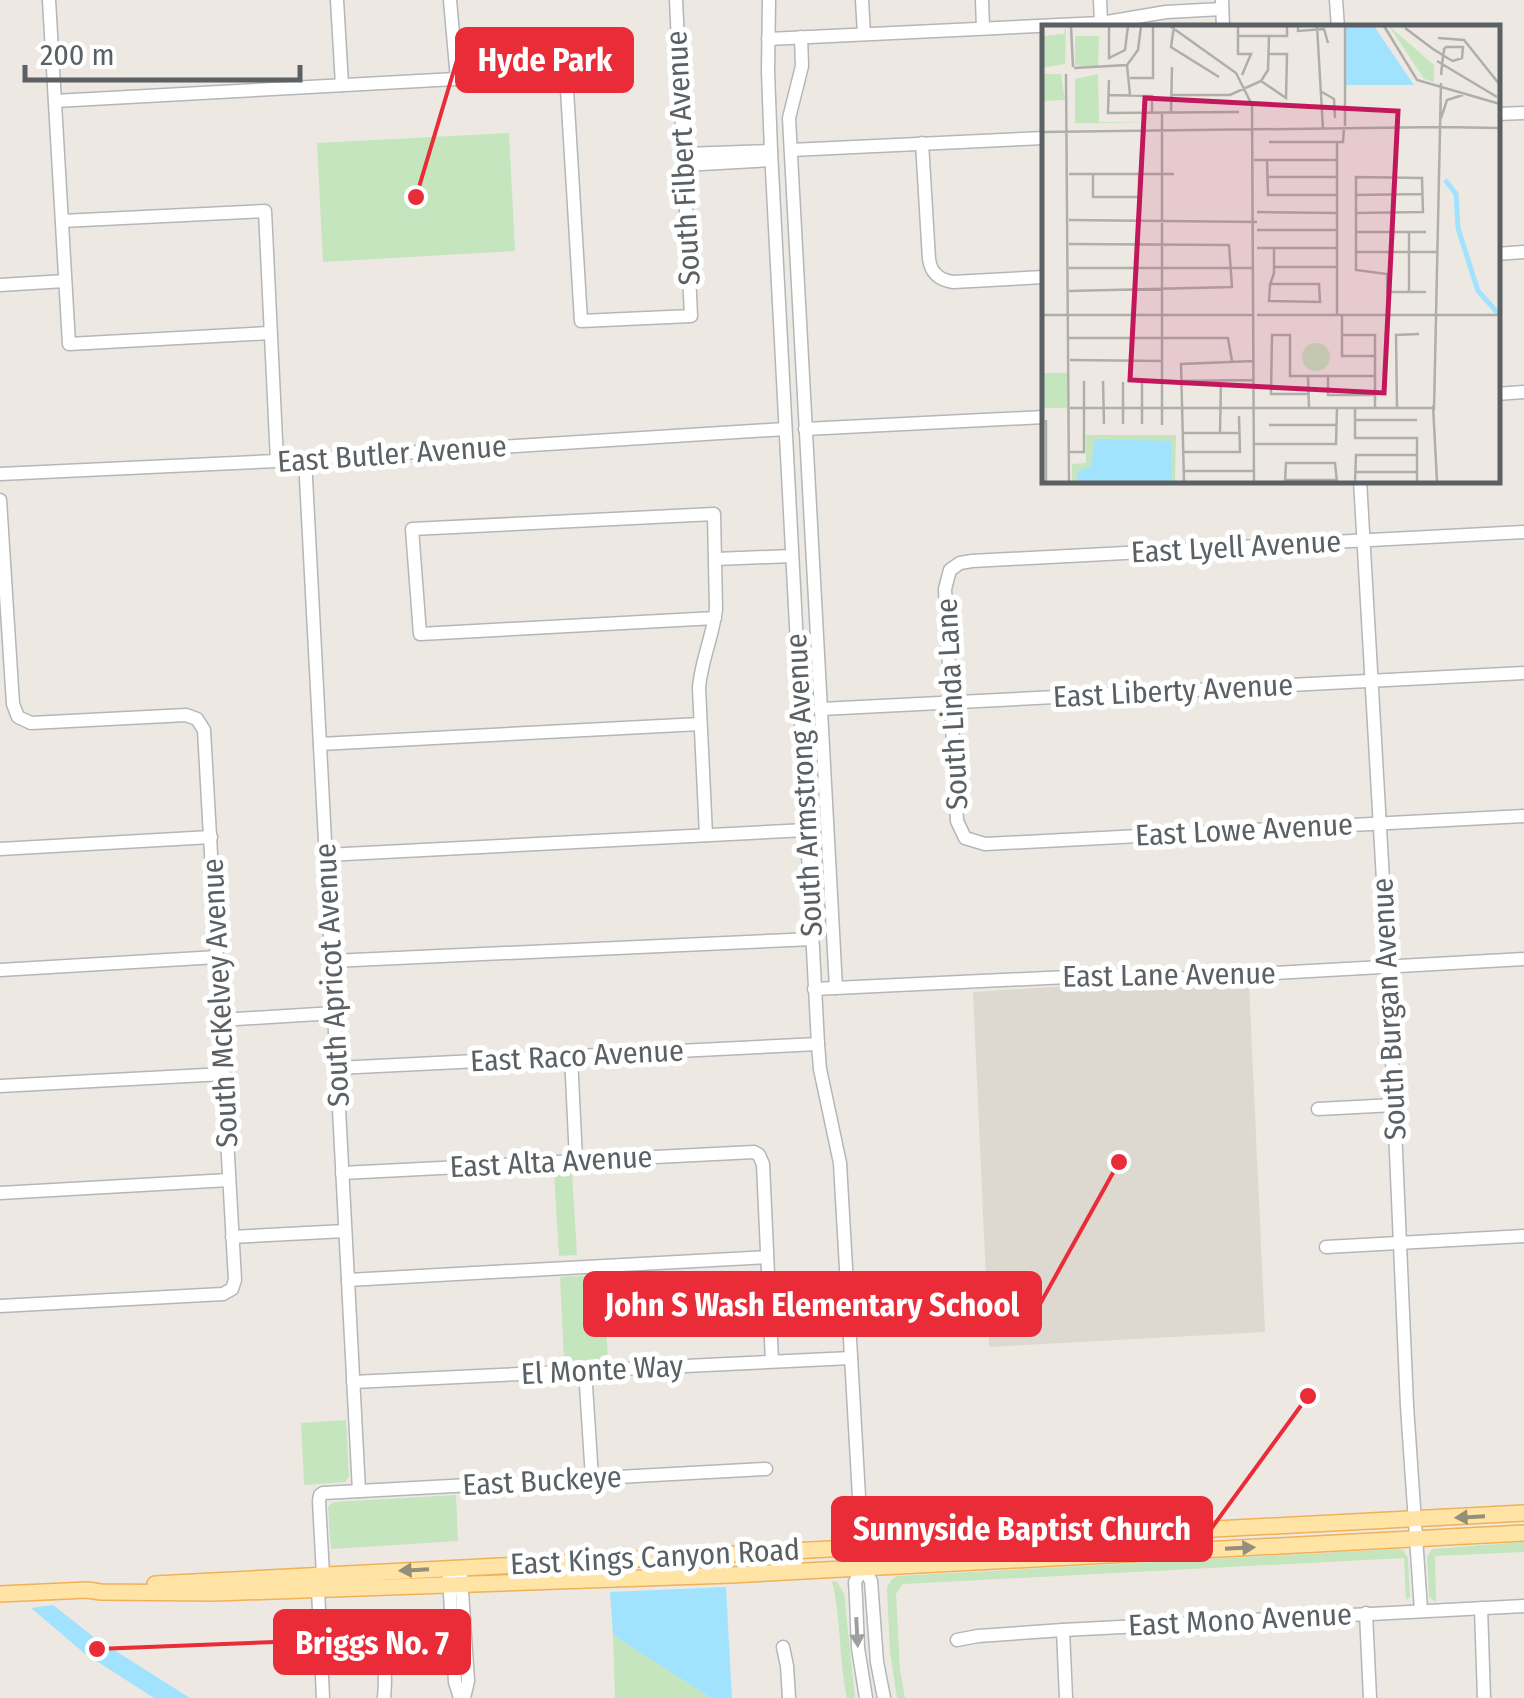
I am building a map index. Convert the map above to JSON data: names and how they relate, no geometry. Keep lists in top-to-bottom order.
{
  "streets": {
    "main road": ["East Kings Canyon Road"],
    "street": [
      "South Filbert Avenue",
      "East Butler Avenue",
      "East Lyell Avenue",
      "East Liberty Avenue",
      "South Linda Lane",
      "South Armstrong Avenue",
      "East Lowe Avenue",
      "South Apricot Avenue",
      "East Lane Avenue",
      "South McKelvey Avenue",
      "South Burgan Avenue",
      "East Raco Avenue",
      "East Alta Avenue",
      "El Monte Way",
      "East Buckeye",
      "East Mono Avenue"
    ]
  },
  "crossings": [
    ["East Butler Avenue", "South Armstrong Avenue"],
    ["East Butler Avenue", "South Apricot Avenue"],
    ["East Lyell Avenue", "South Linda Lane"],
    ["East Lyell Avenue", "South Burgan Avenue"],
    ["East Liberty Avenue", "South Linda Lane"],
    ["East Liberty Avenue", "South Armstrong Avenue"],
    ["East Liberty Avenue", "South Burgan Avenue"],
    ["South Linda Lane", "East Lowe Avenue"],
    ["South Armstrong Avenue", "East Lane Avenue"],
    ["South Armstrong Avenue", "East Raco Avenue"],
    ["South Armstrong Avenue", "El Monte Way"],
    ["South Armstrong Avenue", "East Kings Canyon Road"],
    ["East Lowe Avenue", "South Burgan Avenue"],
    ["South Apricot Avenue", "East Raco Avenue"],
    ["South Apricot Avenue", "East Alta Avenue"],
    ["South Apricot Avenue", "El Monte Way"],
    ["South Apricot Avenue", "East Buckeye"],
    ["East Lane Avenue", "South Burgan Avenue"],
    ["South Burgan Avenue", "East Kings Canyon Road"],
    ["South Burgan Avenue", "East Mono Avenue"],
    ["East Buckeye", "East Kings Canyon Road"]
  ],
  "places": [
    "Hyde Park",
    "John S Wash Elementary School",
    "Sunnyside Baptist Church",
    "Briggs No. 7"
  ],
  "scale_bar": "200 m"
}
